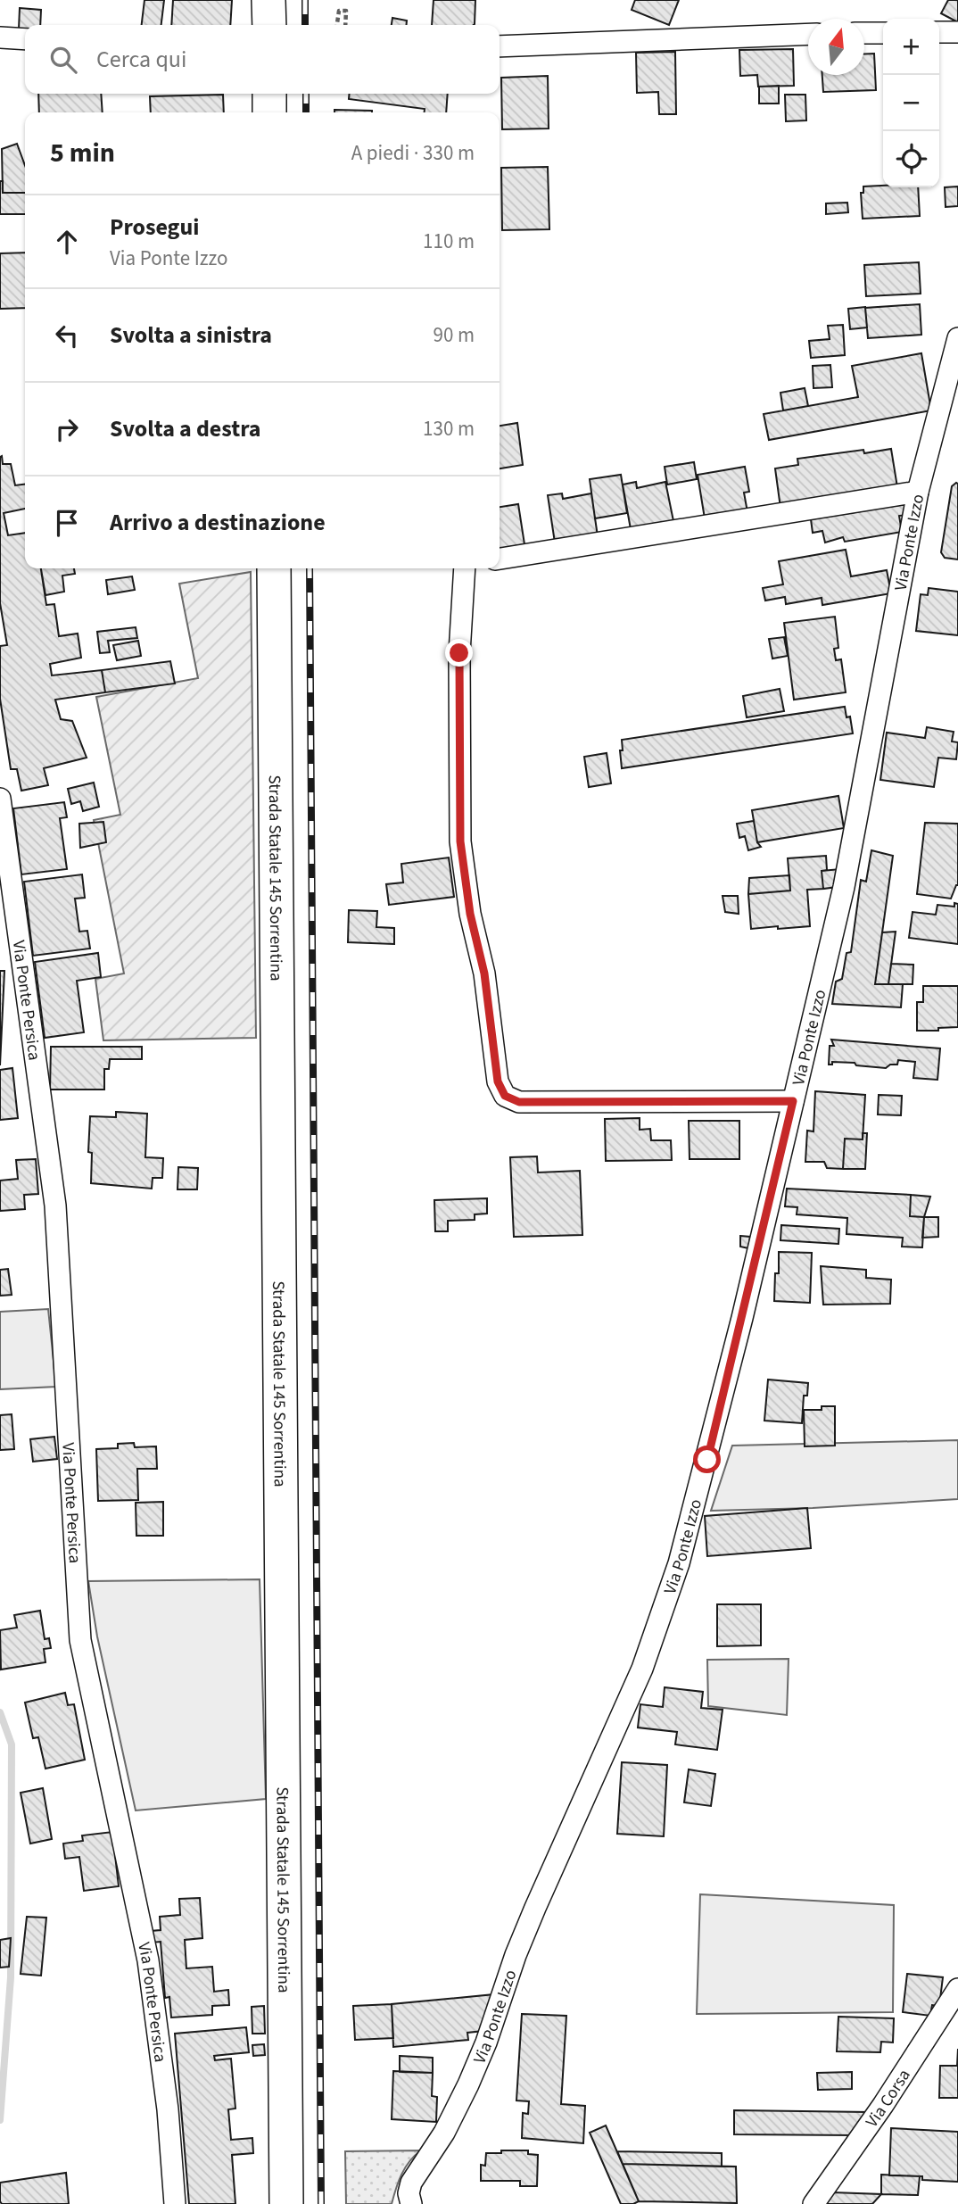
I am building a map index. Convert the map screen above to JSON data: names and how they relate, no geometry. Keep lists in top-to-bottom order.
{
  "streets": {
    "highway": ["Strada Statale 145 Sorrentina"],
    "street": ["Via Ponte Izzo", "Via Ponte Persica", "Via Corsa"]
  },
  "north": "top",
  "page": {
    "map_buttons": ["+", "−"],
    "search": "Cerca qui",
    "heading": ["5 min", "A piedi · 330 m"],
    "list": [
      ["Prosegui", "Via Ponte Izzo", "110 m"],
      ["Svolta a sinistra", "90 m"],
      ["Svolta a destra", "130 m"],
      "Arrivo a destinazione"
    ]
  }
}
